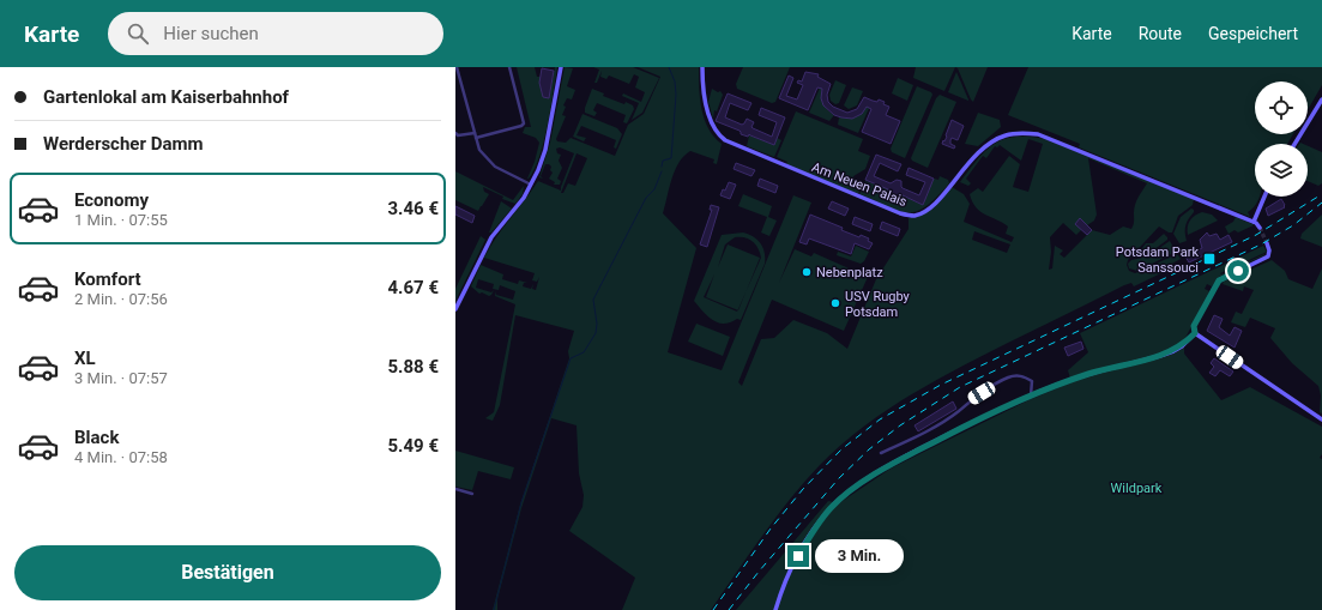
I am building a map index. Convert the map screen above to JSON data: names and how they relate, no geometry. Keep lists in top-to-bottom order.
{
  "streets": {
    "street": ["Am Neuen Palais"]
  },
  "parks": ["Wildpark"],
  "places": {
    "transit": ["Potsdam Park Sanssouci"],
    "other": ["Nebenplatz", "USV Rugby Potsdam"]
  },
  "page": {
    "header": "Karte",
    "search": "Hier suchen",
    "nav": ["Karte", "Route", "Gespeichert"],
    "banner": ["Gartenlokal am Kaiserbahnhof", "Werderscher Damm"],
    "list": [
      {
        "name": "Economy",
        "note": "1 Min. · 07:55",
        "value": "3.46 €"
      },
      {
        "name": "Komfort",
        "note": "2 Min. · 07:56",
        "value": "4.67 €"
      },
      {
        "name": "XL",
        "note": "3 Min. · 07:57",
        "value": "5.88 €"
      },
      {
        "name": "Black",
        "note": "4 Min. · 07:58",
        "value": "5.49 €"
      }
    ],
    "buttons": "Bestätigen",
    "bubble": "3 Min."
  }
}
